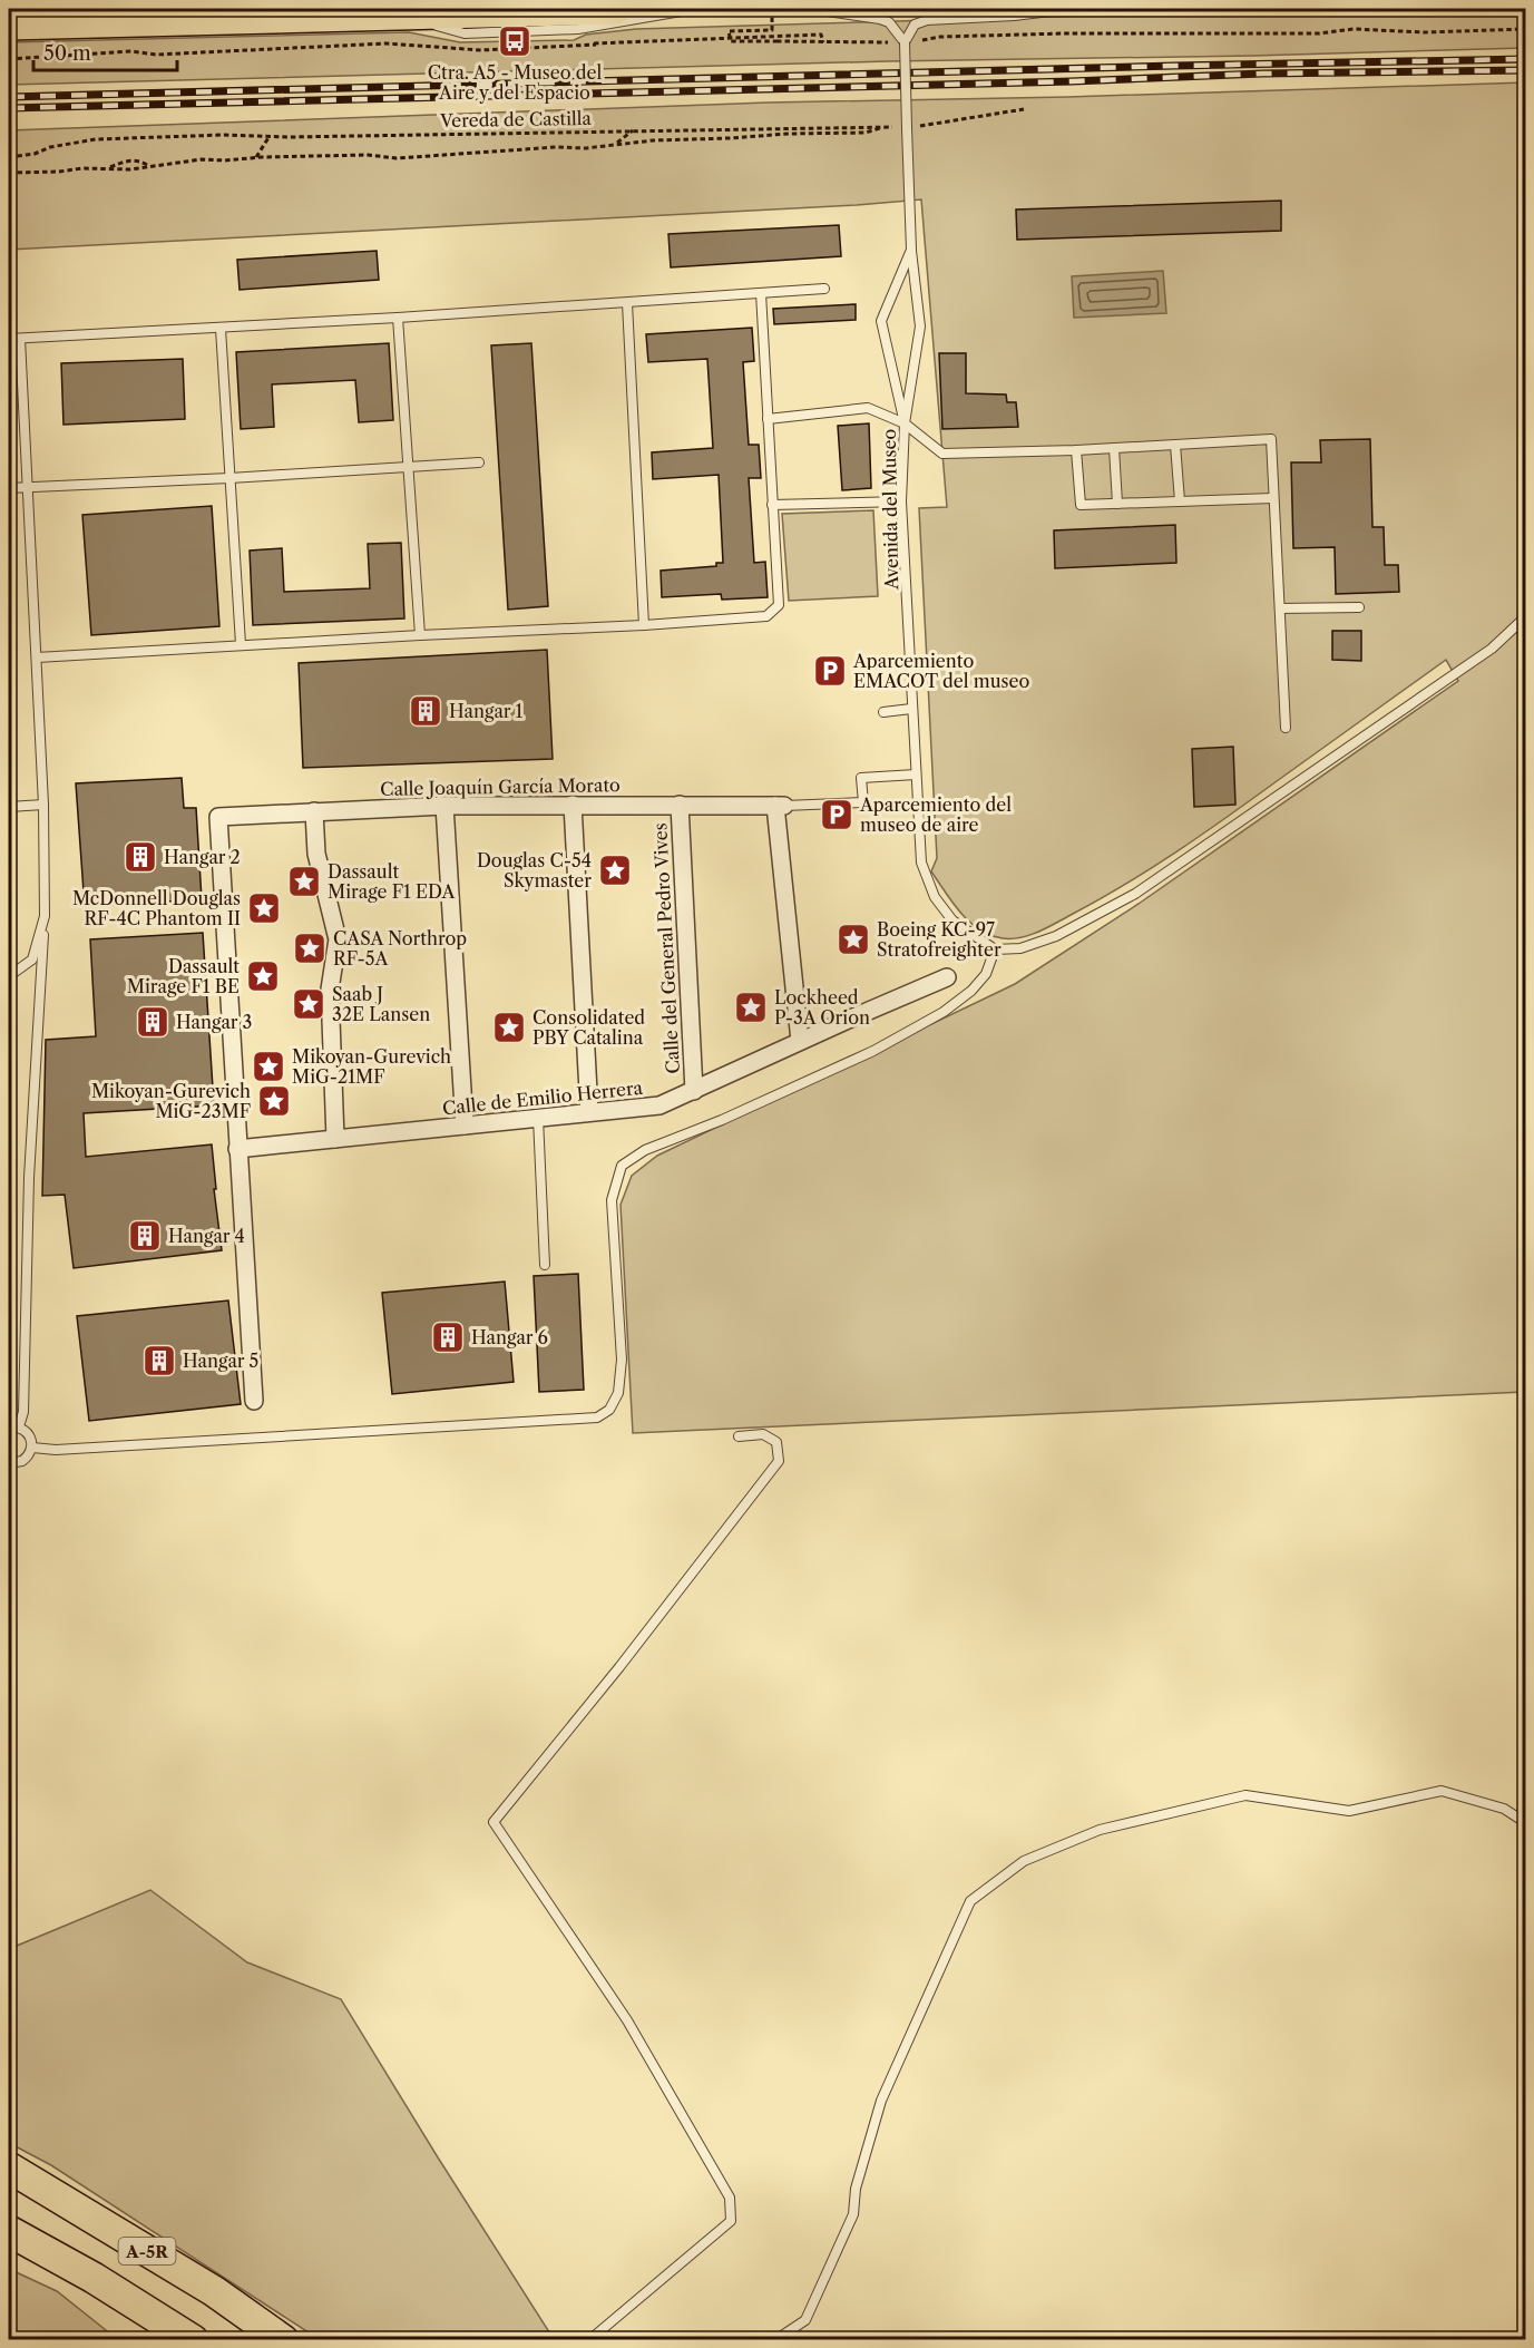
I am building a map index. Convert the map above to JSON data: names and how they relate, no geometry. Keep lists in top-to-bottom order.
{
  "streets": {
    "highway": ["A-5R"],
    "street": ["Calle Joaquín García Morato", "Calle del General Pedro Vives", "Calle de Emilio Herrera"],
    "lane": ["Avenida del Museo"],
    "path": ["Vereda de Castilla"]
  },
  "crossings": [
    ["Vereda de Castilla", "Avenida del Museo"],
    ["Calle Joaquín García Morato", "Calle del General Pedro Vives"],
    ["Calle Joaquín García Morato", "Calle de Emilio Herrera"],
    ["Calle del General Pedro Vives", "Calle de Emilio Herrera"]
  ],
  "places": {
    "bus stop": ["Ctra. A5 - Museo del Aire y del Espacio"],
    "parking": ["Aparcemiento EMACOT del museo", "Aparcemiento del museo de aire"],
    "building": [
      "Hangar 1",
      "Hangar 2",
      "Hangar 3",
      "Hangar 4",
      "Hangar 6",
      "Hangar 5"
    ],
    "place": [
      "Douglas C-54 Skymaster",
      "Dassault Mirage F1 EDA",
      "McDonnell Douglas RF-4C Phantom II",
      "Boeing KC-97 Stratofreighter",
      "CASA Northrop RF-5A",
      "Dassault Mirage F1 BE",
      "Saab J 32E Lansen",
      "Lockheed P-3A Orion",
      "Consolidated PBY Catalina",
      "Mikoyan-Gurevich MiG-21MF",
      "Mikoyan-Gurevich MiG-23MF"
    ]
  },
  "scale_bar": "50 m"
}
